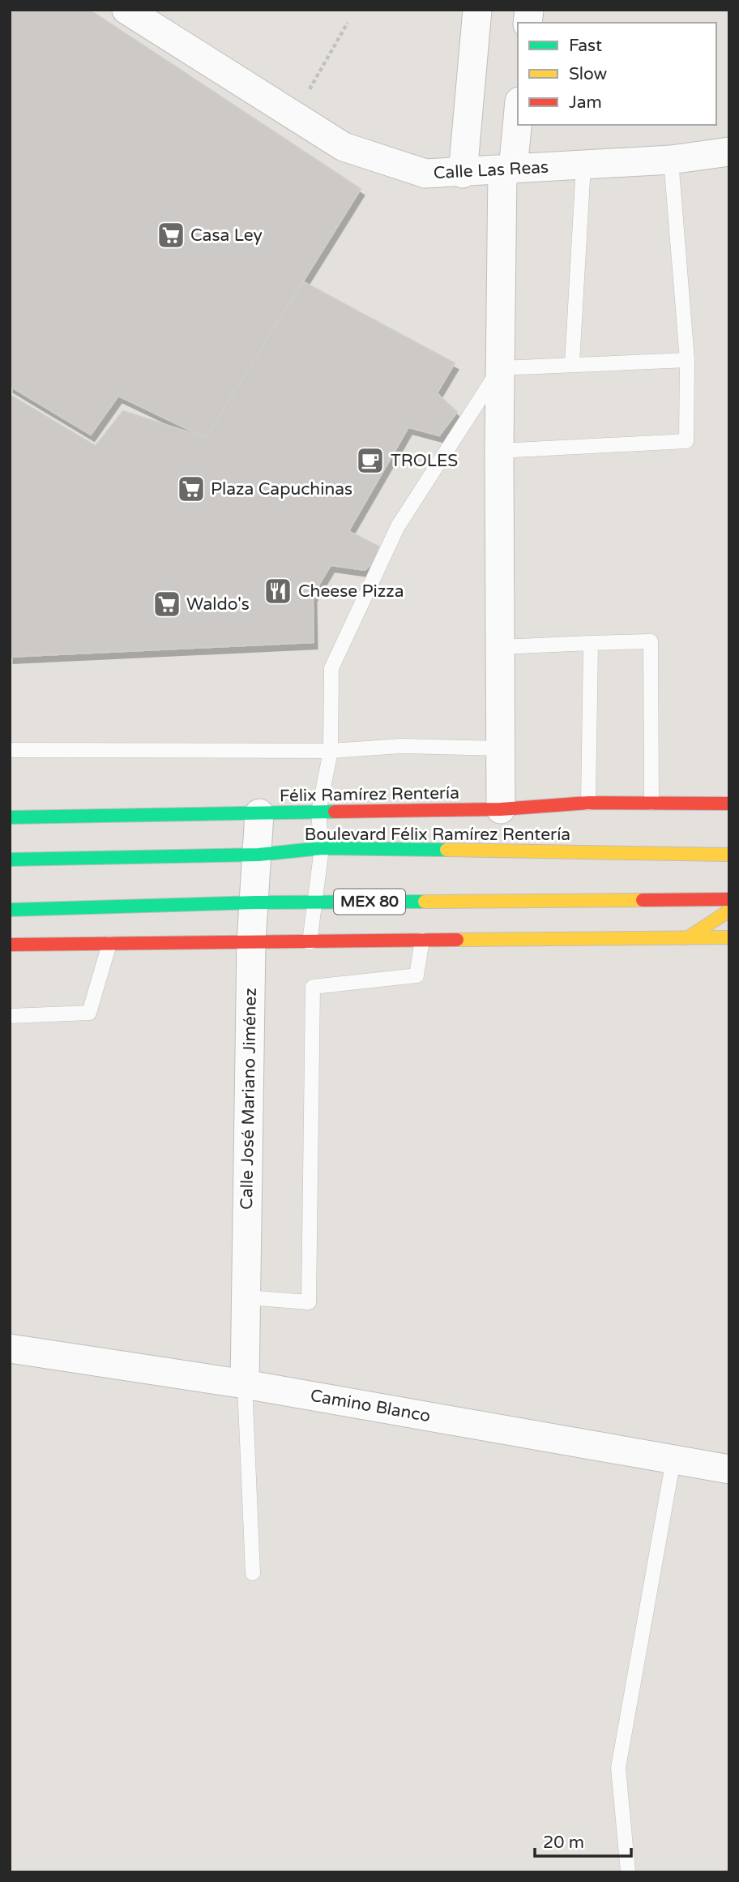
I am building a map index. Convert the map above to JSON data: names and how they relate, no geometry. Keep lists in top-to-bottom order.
{
  "streets": {
    "main road": ["Félix Ramírez Rentería", "Boulevard Félix Ramírez Rentería", "MEX 80"],
    "street": ["Calle Las Reas", "Calle José Mariano Jiménez", "Camino Blanco"]
  },
  "crossings": [
    ["Félix Ramírez Rentería", "Calle José Mariano Jiménez"],
    ["Boulevard Félix Ramírez Rentería", "Calle José Mariano Jiménez"],
    ["MEX 80", "Calle José Mariano Jiménez"],
    ["Calle José Mariano Jiménez", "Camino Blanco"]
  ],
  "places": {
    "supermarket": ["Casa Ley", "Plaza Capuchinas", "Waldo's"],
    "cafe": ["TROLES"],
    "restaurant": ["Cheese Pizza"]
  },
  "legend": ["Fast", "Slow", "Jam"],
  "scale_bar": "20 m"
}
